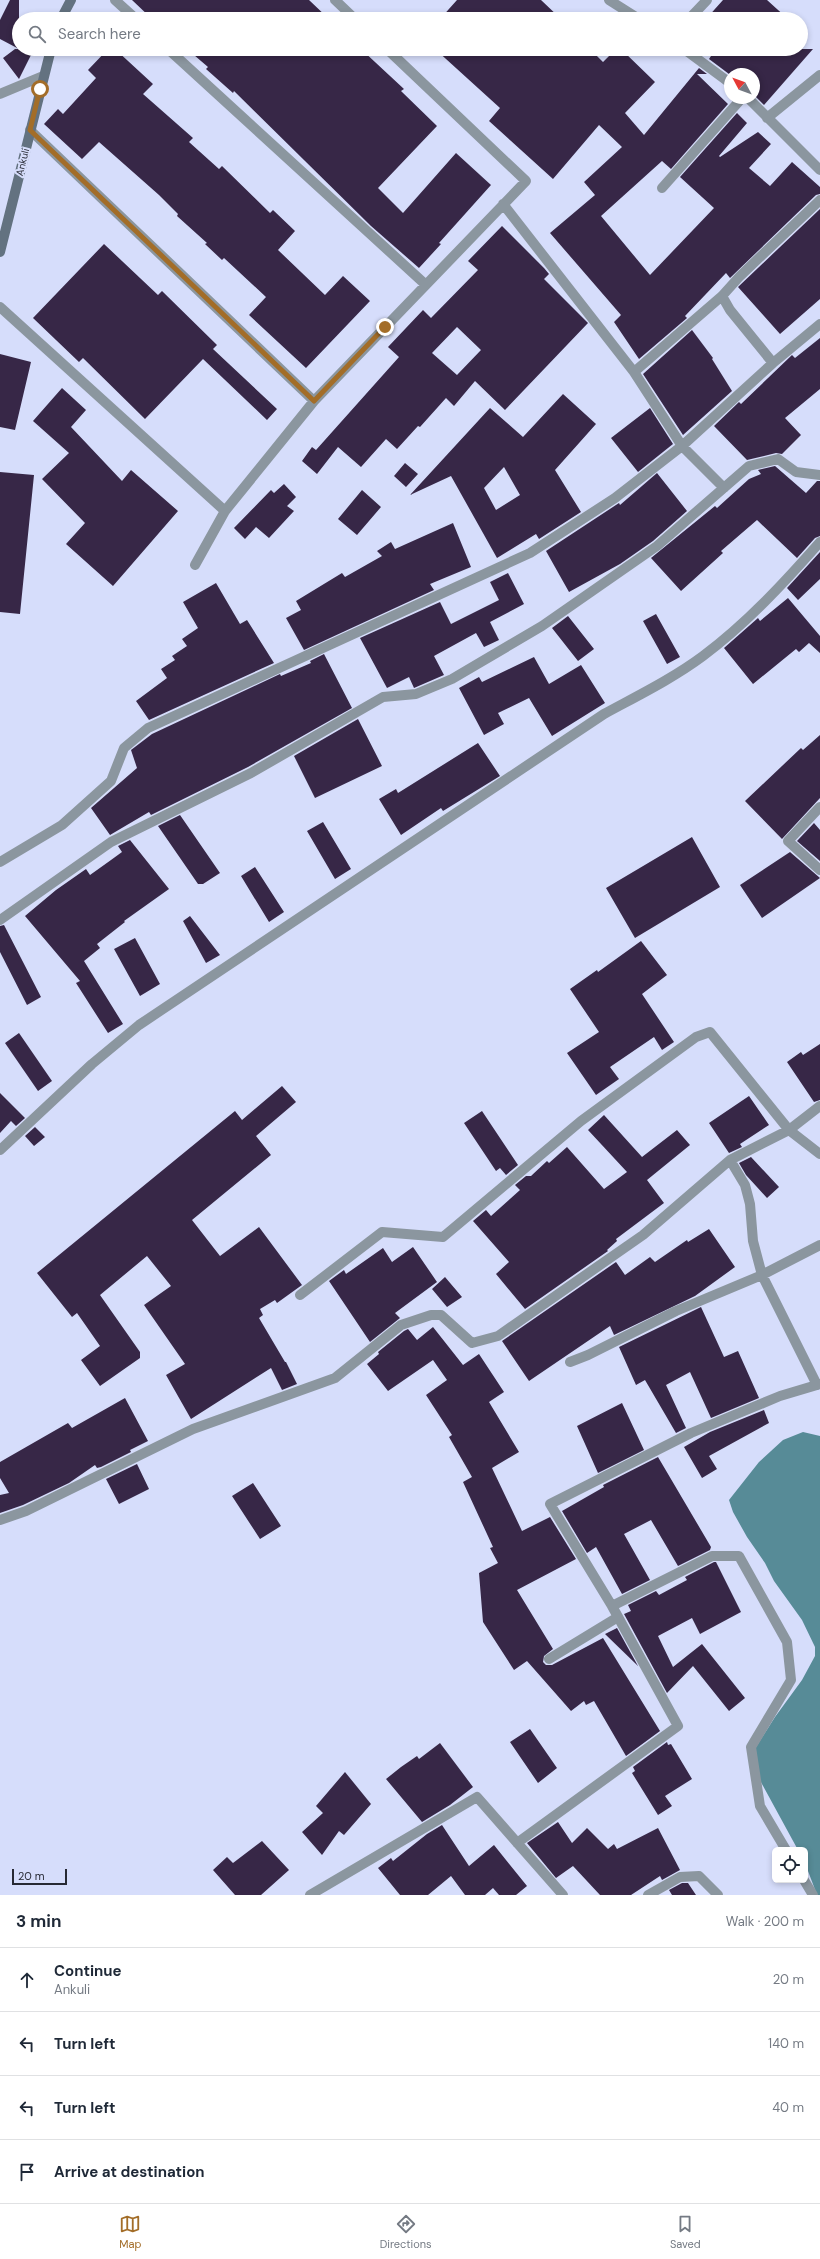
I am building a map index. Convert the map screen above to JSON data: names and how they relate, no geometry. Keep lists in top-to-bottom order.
{
  "streets": {
    "main road": ["Ankuli"]
  },
  "scale_bar": "20 m",
  "north": "top left",
  "page": {
    "search": "Search here",
    "scale": "20 m",
    "heading": ["3 min", "Walk · 200 m"],
    "list": [
      ["Continue", "Ankuli", "20 m"],
      ["Turn left", "140 m"],
      ["Turn left", "40 m"],
      "Arrive at destination"
    ],
    "nav": ["Map", "Directions", "Saved"]
  }
}
